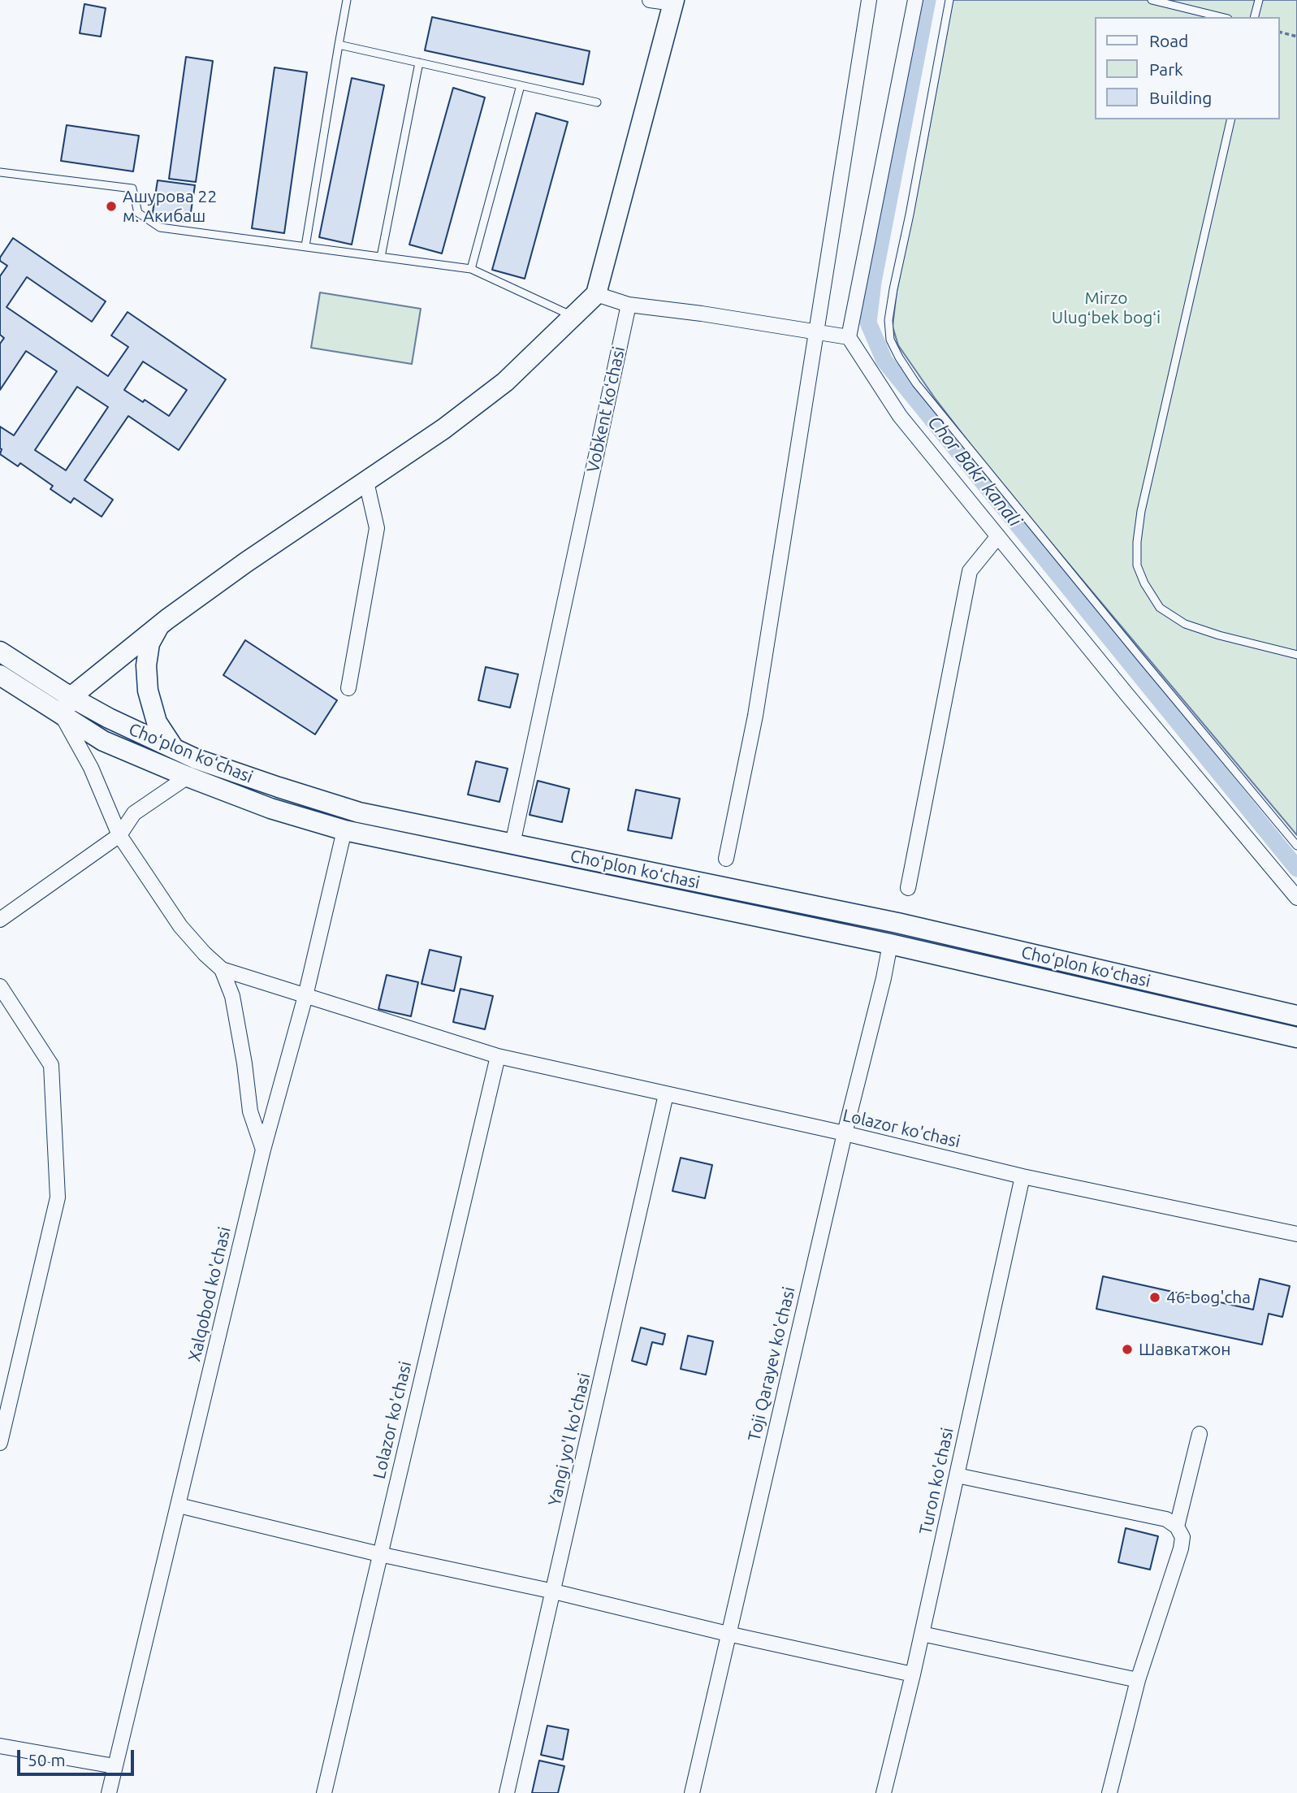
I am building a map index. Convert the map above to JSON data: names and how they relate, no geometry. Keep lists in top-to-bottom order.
{
  "streets": {
    "main road": ["Choʻplon koʻchasi"],
    "street": [
      "Vobkent koʻchasi",
      "Lolazor ko'chasi",
      "Xalqobod ko'chasi",
      "Toji Qarayev ko'chasi",
      "Yangi yo'l ko'chasi",
      "Turon ko'chasi"
    ]
  },
  "crossings": [
    ["Vobkent koʻchasi", "Choʻplon koʻchasi"],
    ["Choʻplon koʻchasi", "Xalqobod ko'chasi"],
    ["Choʻplon koʻchasi", "Toji Qarayev ko'chasi"],
    ["Lolazor ko'chasi", "Xalqobod ko'chasi"],
    ["Lolazor ko'chasi", "Toji Qarayev ko'chasi"],
    ["Lolazor ko'chasi", "Yangi yo'l ko'chasi"],
    ["Lolazor ko'chasi", "Turon ko'chasi"]
  ],
  "water": ["Chor Bakr kanali"],
  "parks": ["Mirzo Ulugʻbek bogʻi"],
  "places": ["Ашурова 22 м. Акибаш", "46-bog'cha", "Шавкатжон"],
  "legend": ["Road", "Park", "Building"],
  "scale_bar": "50 m"
}
